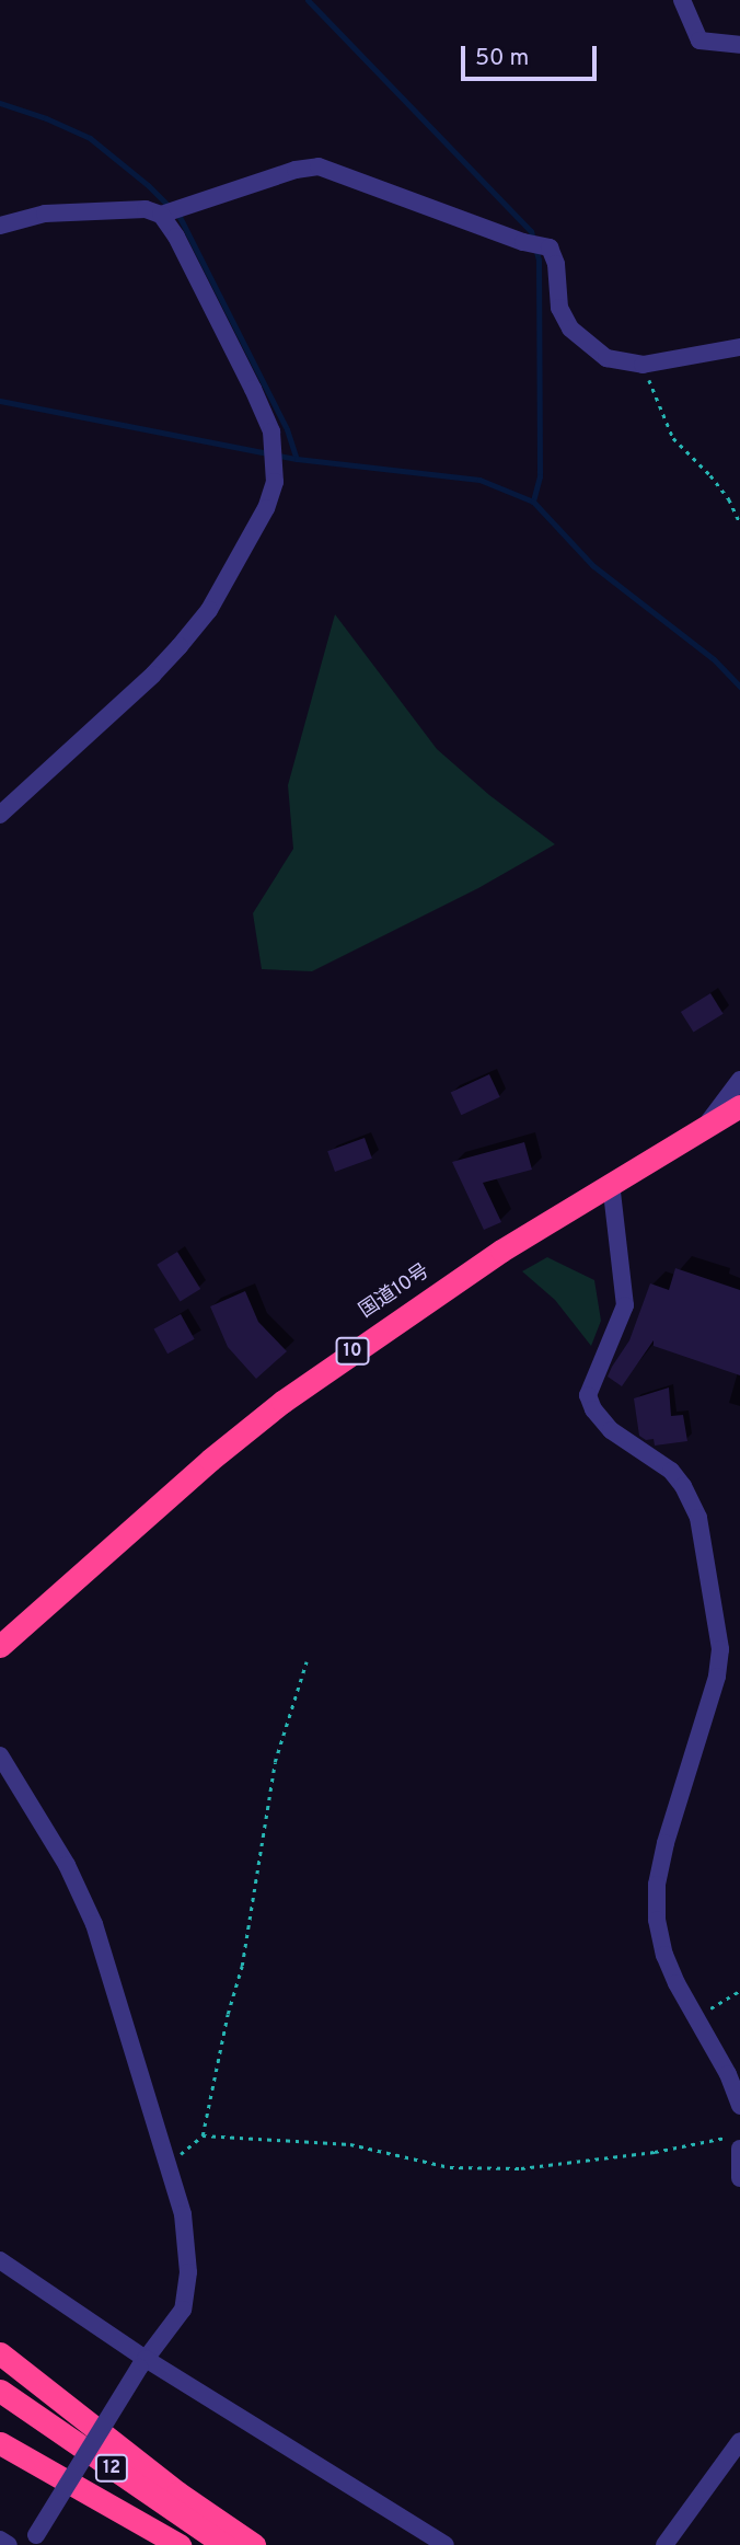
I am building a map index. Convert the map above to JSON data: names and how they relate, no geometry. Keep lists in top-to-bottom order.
{
  "streets": {
    "highway": ["国道10号", "10", "12"]
  },
  "scale_bar": "50 m"
}
